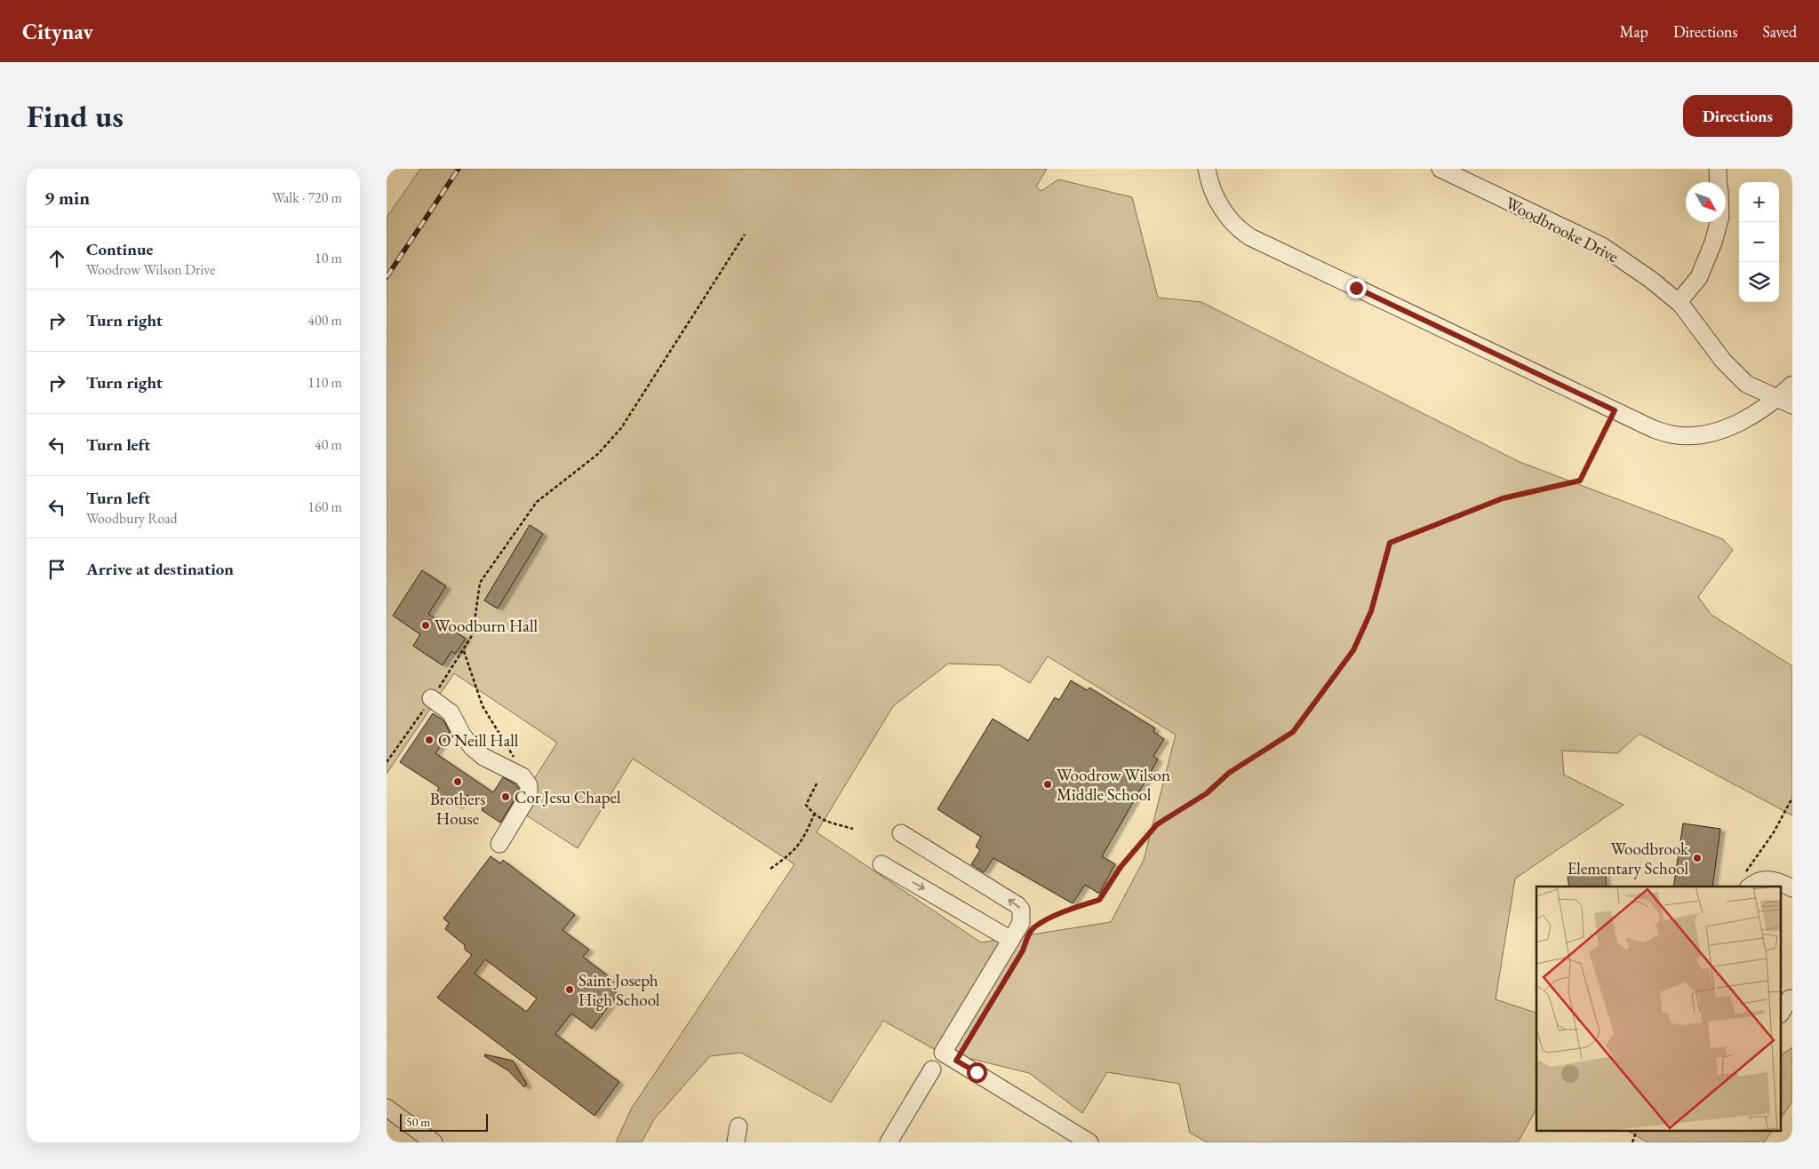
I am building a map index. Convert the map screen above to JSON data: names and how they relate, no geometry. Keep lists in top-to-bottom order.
{
  "streets": {
    "street": ["Woodbrooke Drive"]
  },
  "places": [
    "Woodburn Hall",
    "O'Neill Hall",
    "Brothers House",
    "Woodrow Wilson Middle School",
    "Cor Jesu Chapel",
    "Woodbrook Elementary School",
    "Saint Joseph High School"
  ],
  "scale_bar": "50 m",
  "north": "bottom right",
  "page": {
    "header": "Citynav",
    "nav": ["Map", "Directions", "Saved"],
    "buttons": "Directions",
    "title": "Find us",
    "heading": ["9 min", "Walk · 720 m"],
    "map_buttons": ["+", "−"],
    "list": [
      ["Continue", "Woodrow Wilson Drive", "10 m"],
      ["Turn right", "400 m"],
      ["Turn right", "110 m"],
      ["Turn left", "40 m"],
      ["Turn left", "Woodbury Road", "160 m"],
      "Arrive at destination"
    ],
    "scale": "50 m"
  }
}
